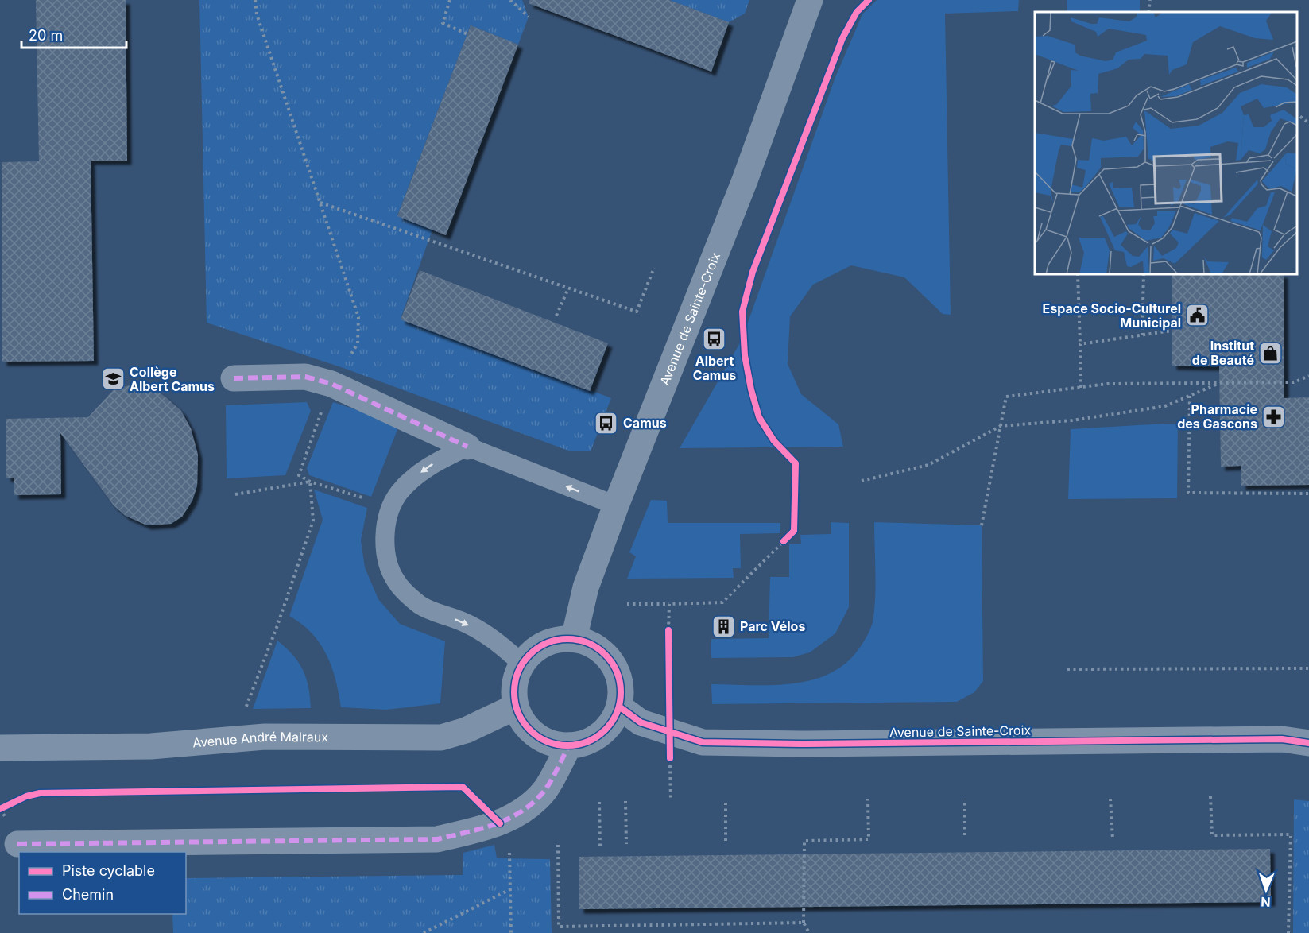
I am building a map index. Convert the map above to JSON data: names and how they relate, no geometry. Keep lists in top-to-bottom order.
{
  "streets": {
    "street": ["Avenue de Sainte-Croix", "Avenue André Malraux"]
  },
  "crossings": [
    ["Avenue de Sainte-Croix", "Avenue André Malraux"]
  ],
  "places": {
    "public building": ["Espace Socio-Culturel Municipal"],
    "bus stop": ["Albert Camus", "Camus"],
    "shop": ["Institut de Beauté"],
    "school or university": ["Collège Albert Camus"],
    "pharmacy": ["Pharmacie des Gascons"],
    "building": ["Parc Vélos"]
  },
  "legend": ["Piste cyclable", "Chemin"],
  "scale_bar": "20 m",
  "north": "bottom"
}
